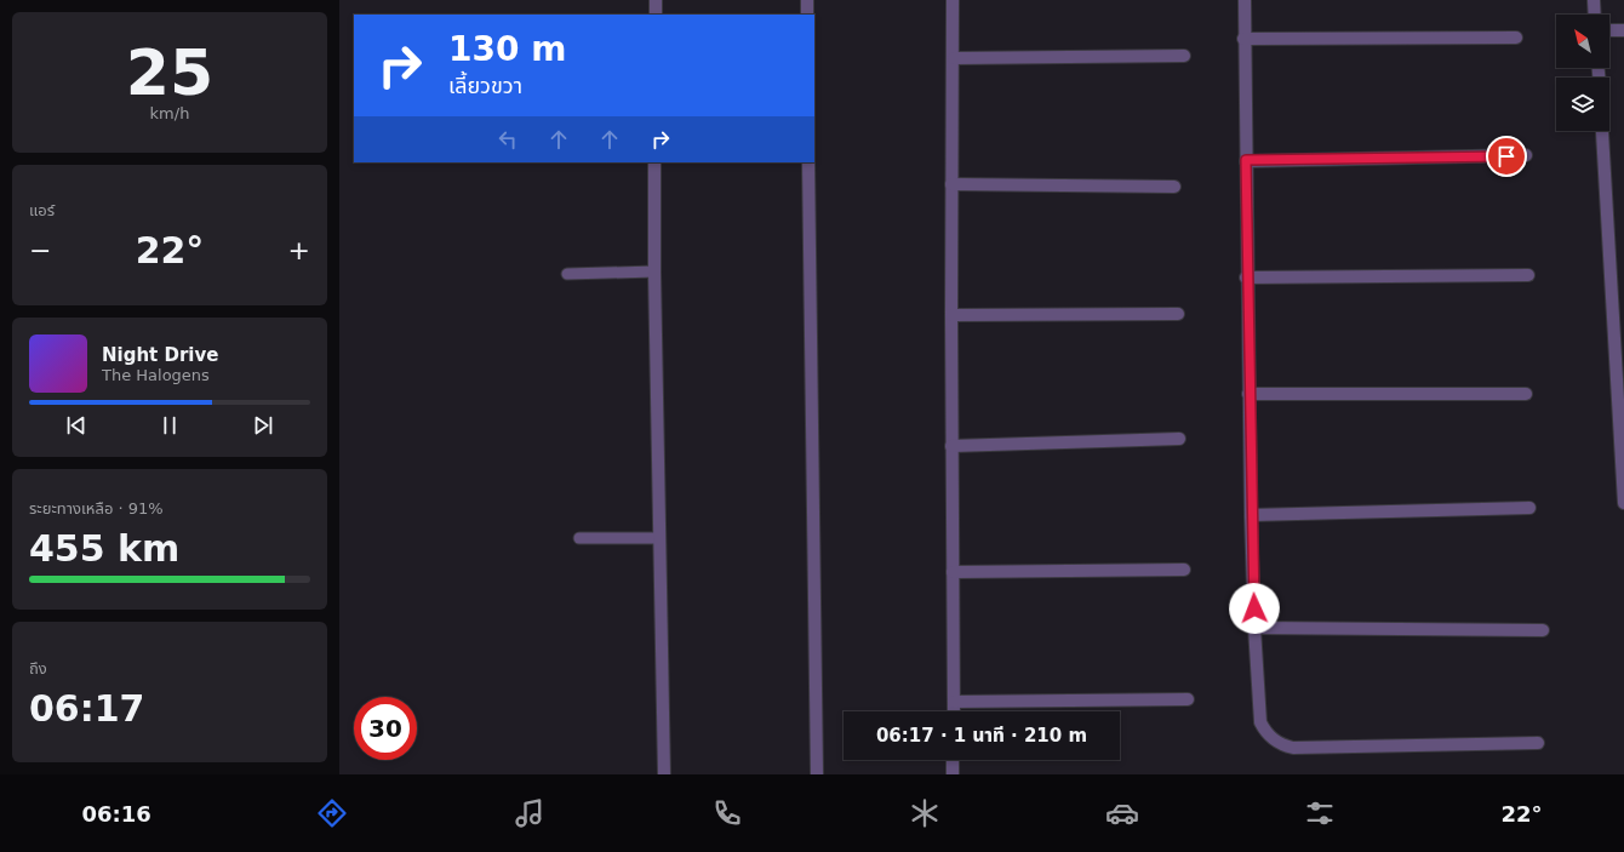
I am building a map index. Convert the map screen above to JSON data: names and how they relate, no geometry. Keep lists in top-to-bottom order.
{
  "north": "top left",
  "page": {
    "tile": [
      ["25", "km/h"],
      "แอร์",
      ["ระยะทางเหลือ · 91%", "455 km"],
      ["ถึง", "06:17"]
    ],
    "turn": ["130 m", "เลี้ยวขวา"],
    "heat": ["−", "22°", "+"],
    "song": ["Night Drive", "The Halogens"],
    "limit": "30",
    "trip": "06:17 · 1 นาที · 210 m",
    "tabs": ["06:16", "22°"]
  }
}
